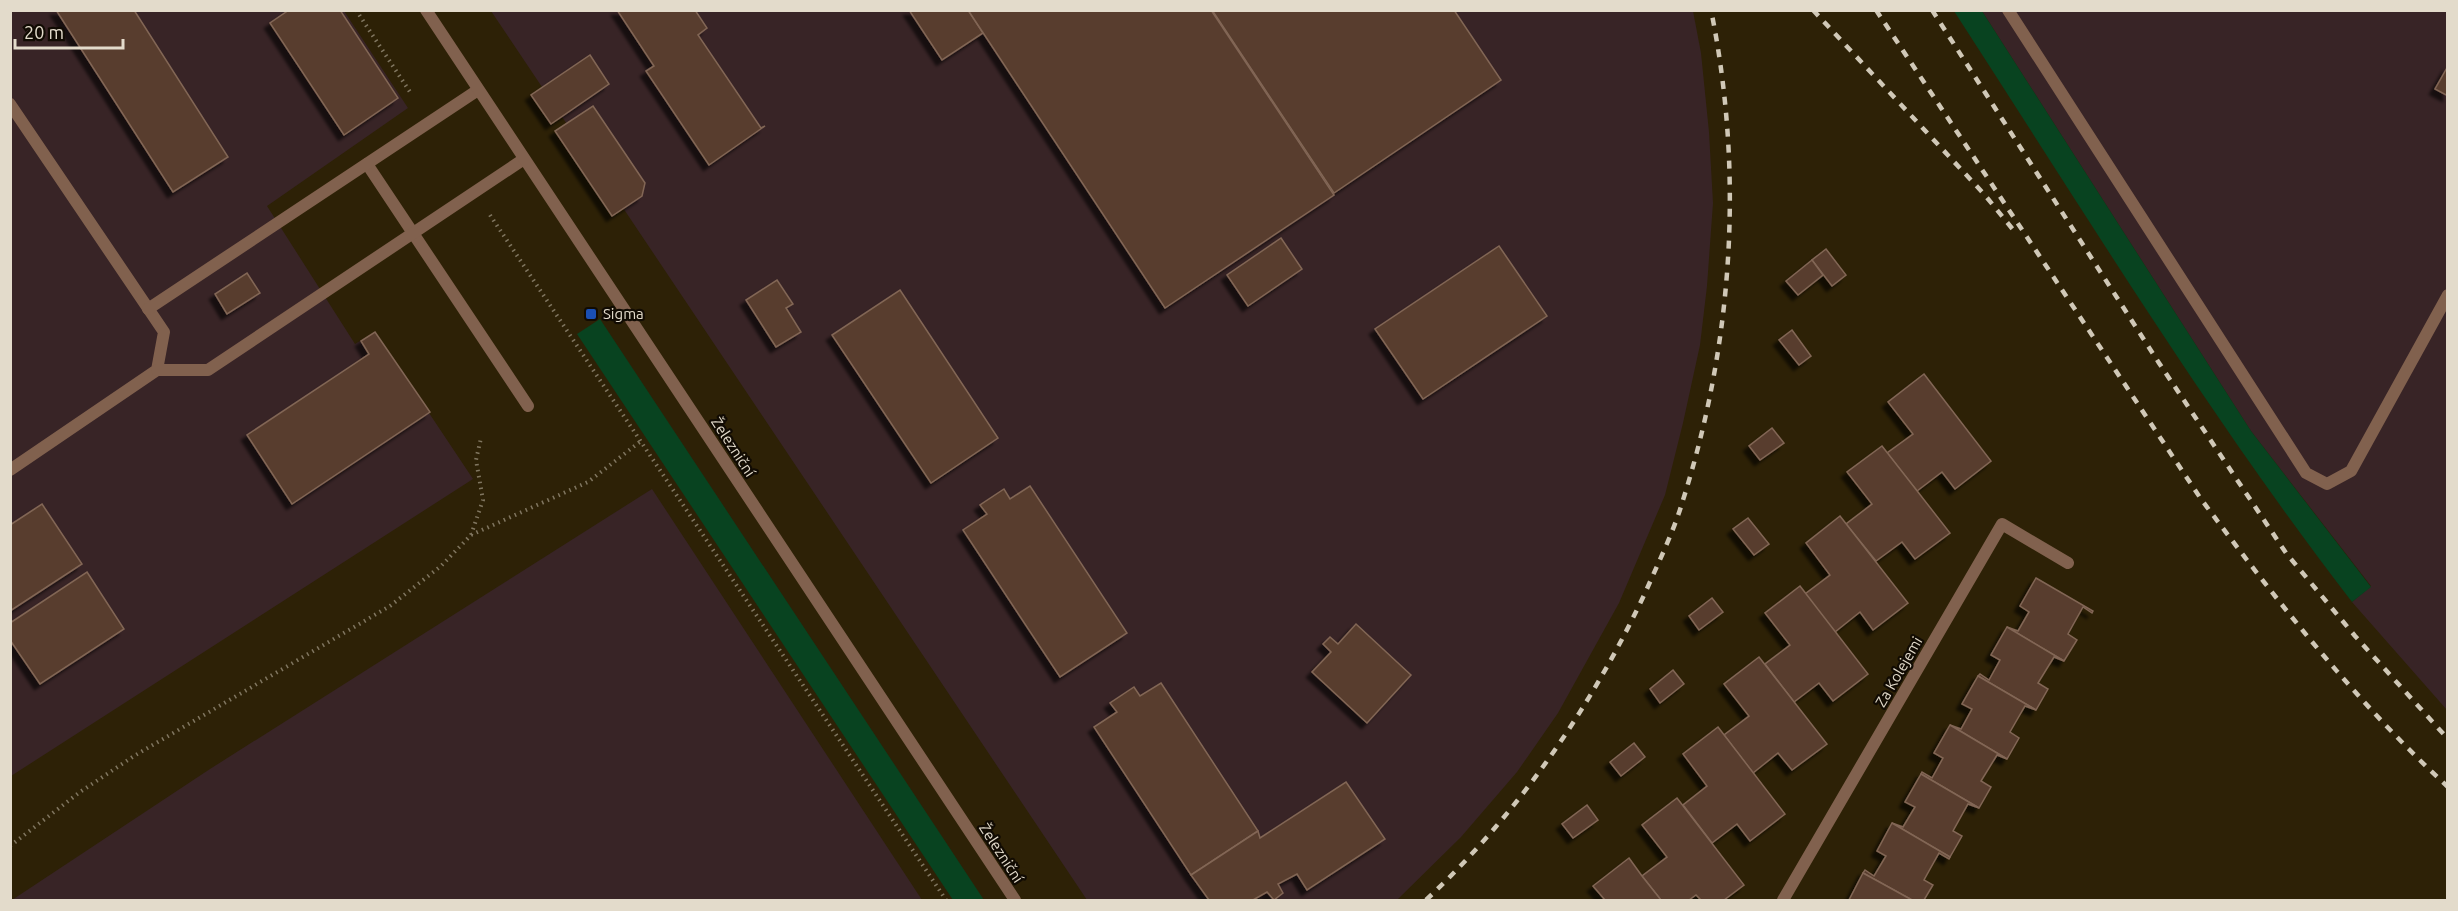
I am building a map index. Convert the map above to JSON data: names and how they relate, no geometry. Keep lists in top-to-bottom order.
{
  "streets": {
    "street": ["Železniční", "Za Kolejemi"]
  },
  "places": {
    "transit": ["Sigma"]
  },
  "scale_bar": "20 m"
}
